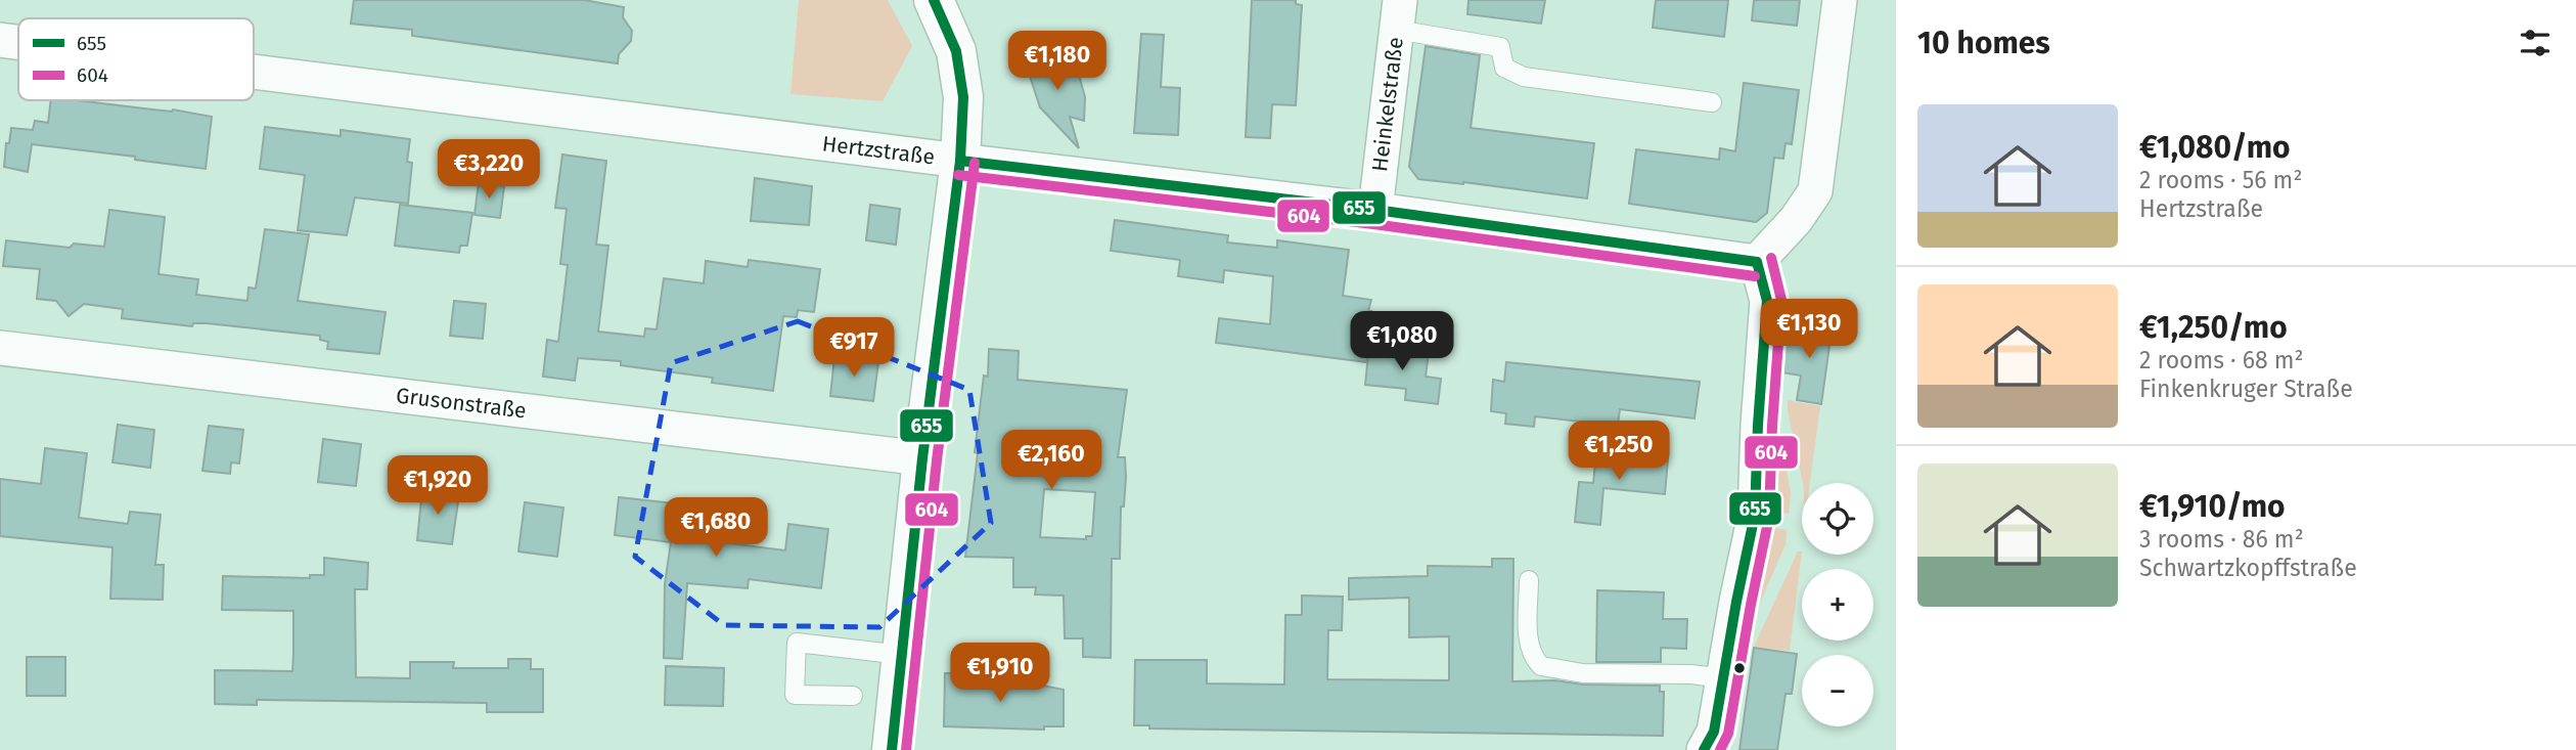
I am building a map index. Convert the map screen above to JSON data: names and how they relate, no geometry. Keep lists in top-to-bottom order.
{
  "streets": {
    "street": ["Heinkelstraße", "Hertzstraße", "Grusonstraße"]
  },
  "crossings": [
    ["Heinkelstraße", "Hertzstraße"]
  ],
  "lines": ["transit line 655", "transit line 604"],
  "legend": ["655", "604"],
  "page": {
    "heading": "10 homes",
    "price": [
      "€1,180",
      "€3,220",
      "€1,130",
      "€1,080",
      "€917",
      "€1,250",
      "€2,160",
      "€1,920",
      "€1,680",
      "€1,910"
    ],
    "list": [
      {
        "name": "€1,080/mo",
        "note": "2 rooms · 56 m² · Hertzstraße"
      },
      {
        "name": "€1,250/mo",
        "note": "2 rooms · 68 m² · Finkenkruger Straße"
      },
      {
        "name": "€1,910/mo",
        "note": "3 rooms · 86 m² · Schwartzkopffstraße"
      }
    ],
    "map_buttons": ["+", "−"]
  }
}
